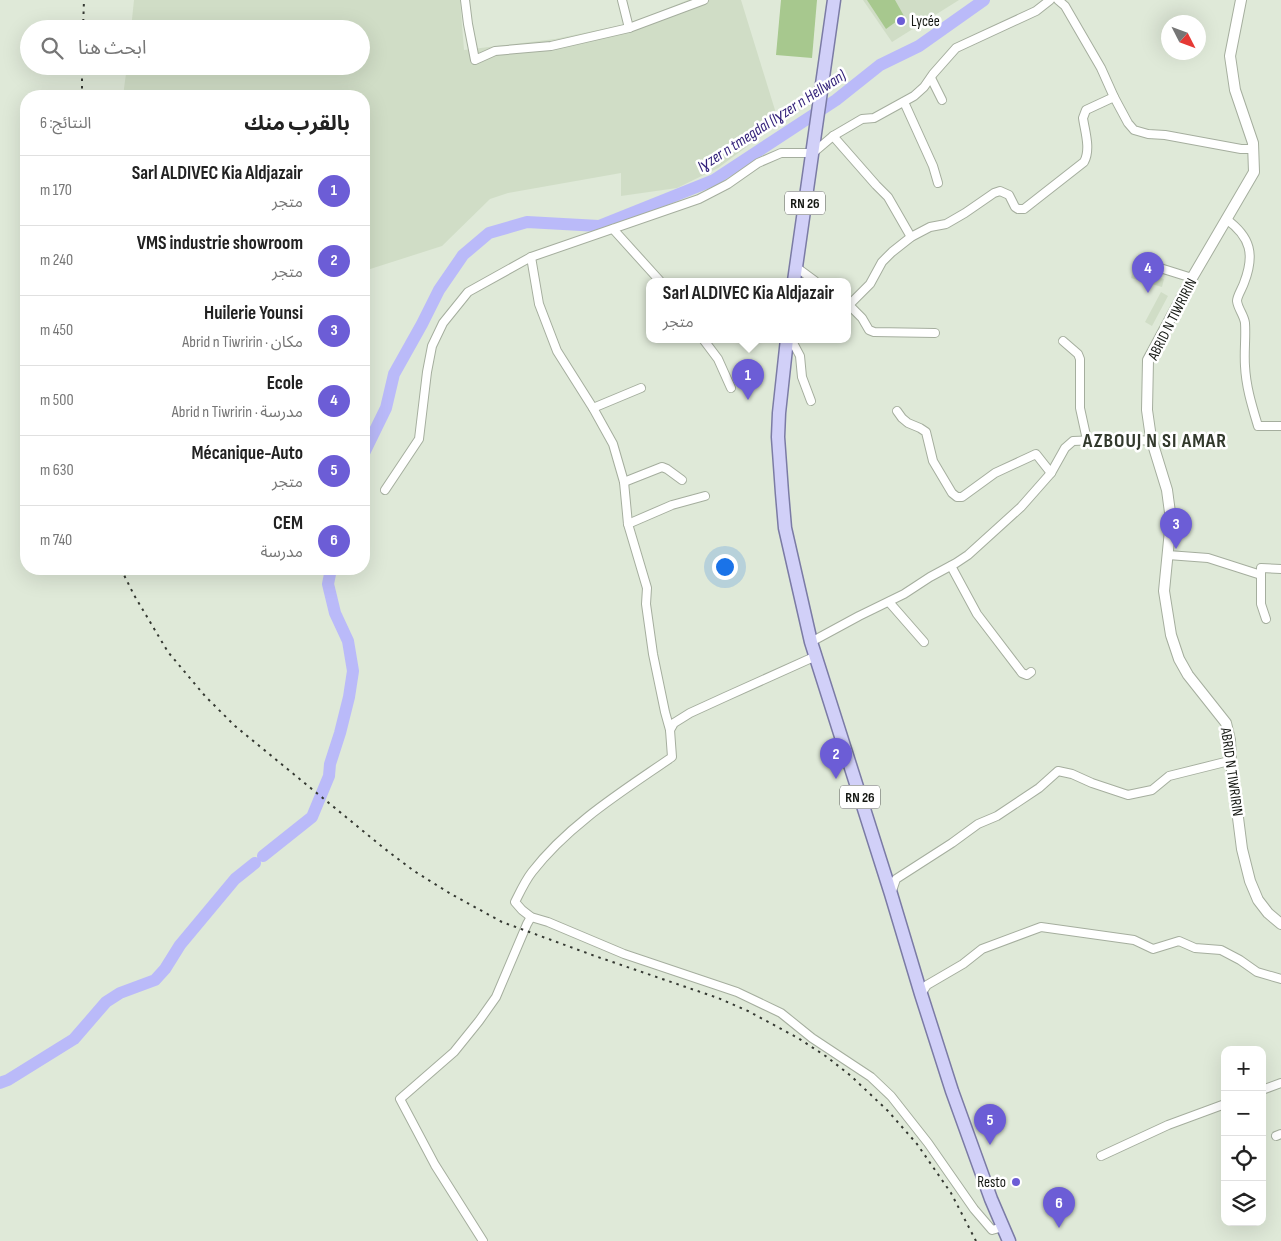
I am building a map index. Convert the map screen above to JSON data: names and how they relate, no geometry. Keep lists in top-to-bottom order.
{
  "streets": {
    "main road": ["RN 26"],
    "street": ["ABRID N TIWRIRIN"]
  },
  "districts": ["AZBOUJ N SI AMAR"],
  "water": ["Iɣzer n tmegdal (Iɣzer n Hellwan)"],
  "places": ["Lycée", "Resto"],
  "north": "bottom right",
  "page": {
    "search": "ابحث هنا",
    "heading": ["بالقرب منك", "النتائج: 6"],
    "list": [
      {
        "mark": "1",
        "name": "Sarl ALDIVEC Kia Aldjazair",
        "note": "متجر",
        "value": "170 m"
      },
      {
        "mark": "2",
        "name": "VMS industrie showroom",
        "note": "متجر",
        "value": "240 m"
      },
      {
        "mark": "3",
        "name": "Huilerie Younsi",
        "note": "مكان · Abrid n Tiwririn",
        "value": "450 m"
      },
      {
        "mark": "4",
        "name": "Ecole",
        "note": "مدرسة · Abrid n Tiwririn",
        "value": "500 m"
      },
      {
        "mark": "5",
        "name": "Mécanique-Auto",
        "note": "متجر",
        "value": "630 m"
      },
      {
        "mark": "6",
        "name": "CEM",
        "note": "مدرسة",
        "value": "740 m"
      }
    ],
    "pins": [
      "4",
      "1",
      "3",
      "2",
      "5",
      "6"
    ],
    "popup": ["Sarl ALDIVEC Kia Aldjazair", "متجر"],
    "map_buttons": ["+", "−"]
  }
}
